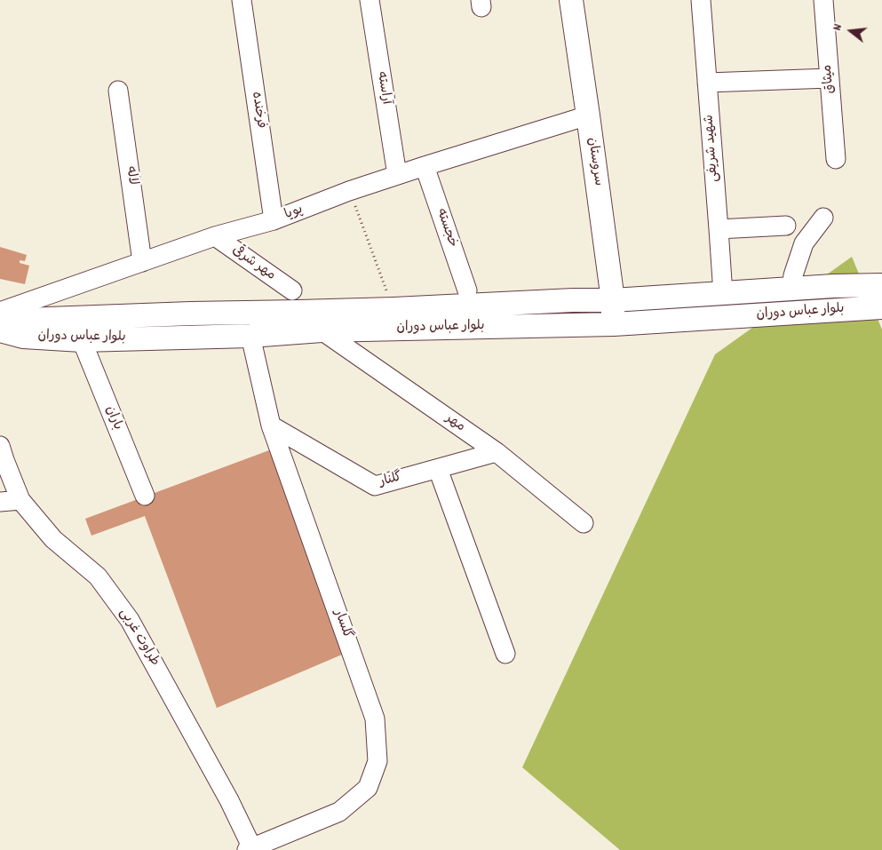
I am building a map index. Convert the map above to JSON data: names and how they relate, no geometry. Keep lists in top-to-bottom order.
{
  "streets": {
    "street": [
      "میثاق",
      "آراسته",
      "فرخنده",
      "شهید شریفی",
      "سروستان",
      "لاله",
      "پویا",
      "خجسته",
      "مهر شرقی",
      "بلوار عباس دوران",
      "باران",
      "مهر",
      "گلنار",
      "گلسار",
      "طراوت غربی"
    ]
  },
  "crossings": [
    ["آراسته", "پویا"],
    ["فرخنده", "پویا"],
    ["شهید شریفی", "بلوار عباس دوران"],
    ["سروستان", "پویا"],
    ["سروستان", "بلوار عباس دوران"],
    ["لاله", "پویا"],
    ["پویا", "خجسته"],
    ["پویا", "مهر شرقی"],
    ["بلوار عباس دوران", "باران"],
    ["بلوار عباس دوران", "مهر"],
    ["بلوار عباس دوران", "گلسار"],
    ["مهر", "گلنار"],
    ["گلنار", "گلسار"],
    ["گلسار", "طراوت غربی"]
  ],
  "north": "left"
}
